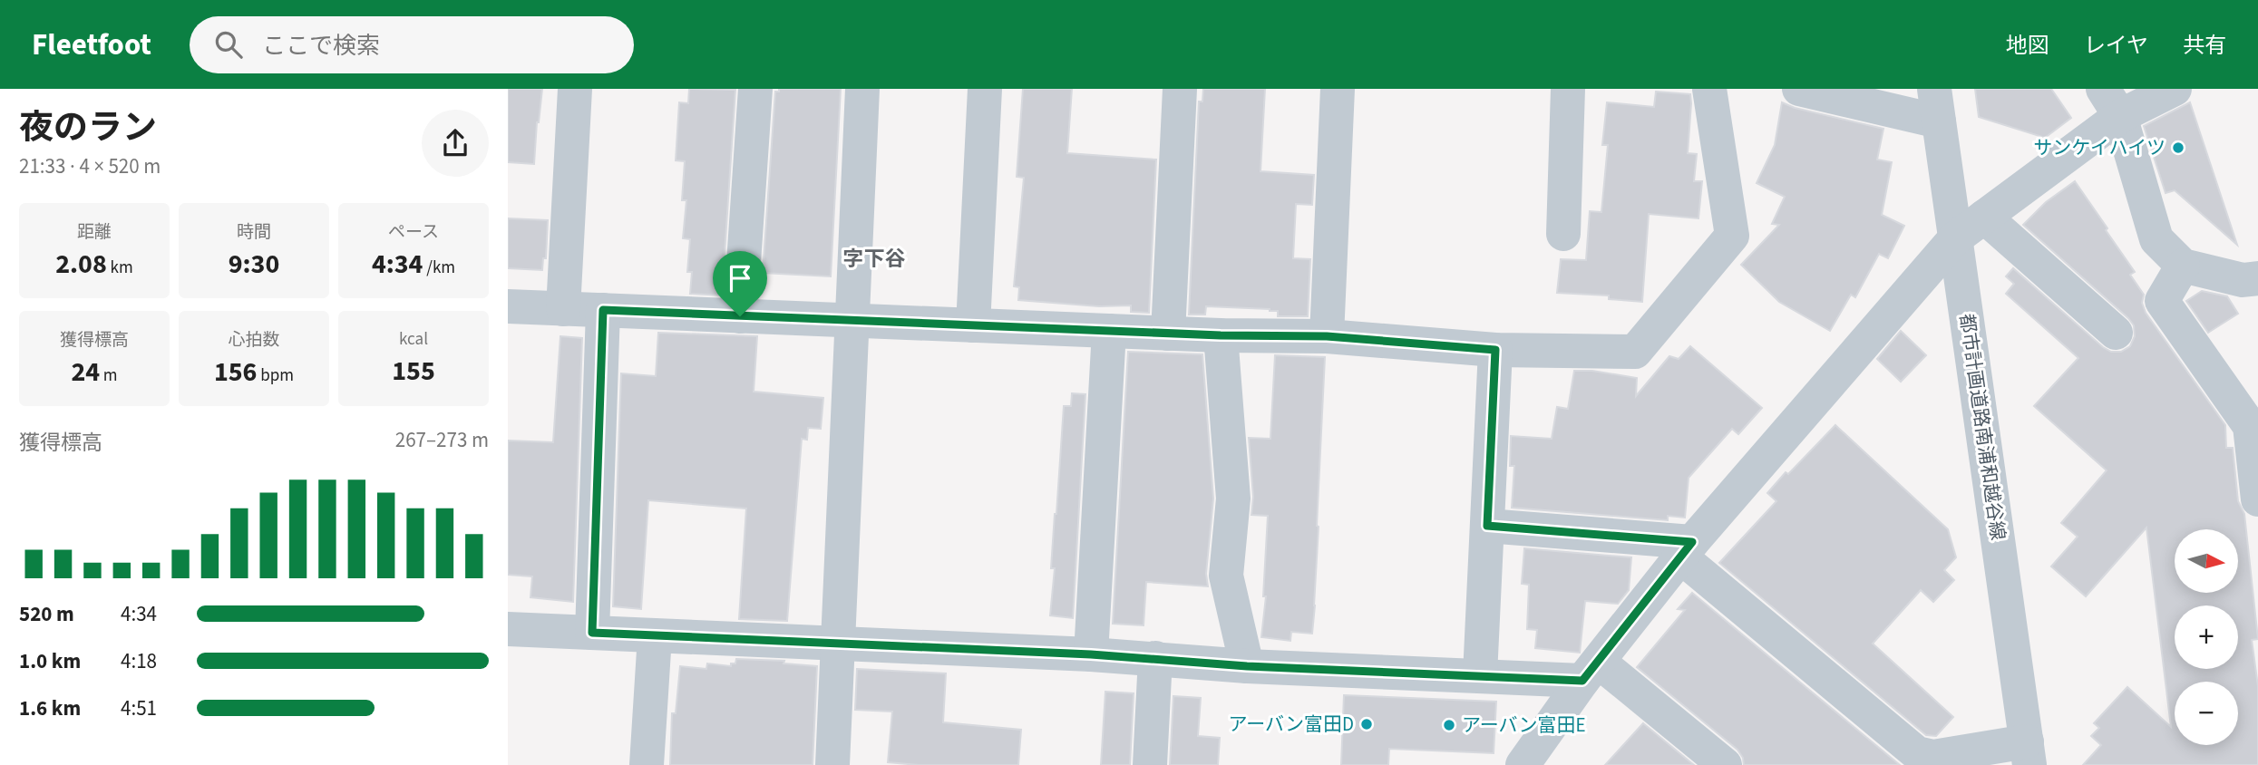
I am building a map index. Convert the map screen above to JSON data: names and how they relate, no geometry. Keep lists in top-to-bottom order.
{
  "streets": {
    "street": ["都市計画道路南浦和越谷線"]
  },
  "districts": ["字下谷"],
  "places": ["サンケイハイツ", "アーバン富田D", "アーバン富田E"],
  "north": "right",
  "page": {
    "header": "Fleetfoot",
    "search": "ここで検索",
    "nav": ["地図", "レイヤ", "共有"],
    "heading": ["夜のラン", "21:33 · 4 × 520 m"],
    "stats": [
      ["距離", "2.08 km"],
      ["時間", "9:30"],
      ["ペース", "4:34 /km"],
      ["獲得標高", "24 m"],
      ["心拍数", "156 bpm"],
      ["kcal", "155"]
    ],
    "chart": ["獲得標高", "267–273 m"],
    "map_buttons": ["+", "−"],
    "list": [
      {
        "name": "520 m",
        "note": "4:34"
      },
      {
        "name": "1.0 km",
        "note": "4:18"
      },
      {
        "name": "1.6 km",
        "note": "4:51"
      }
    ]
  }
}
